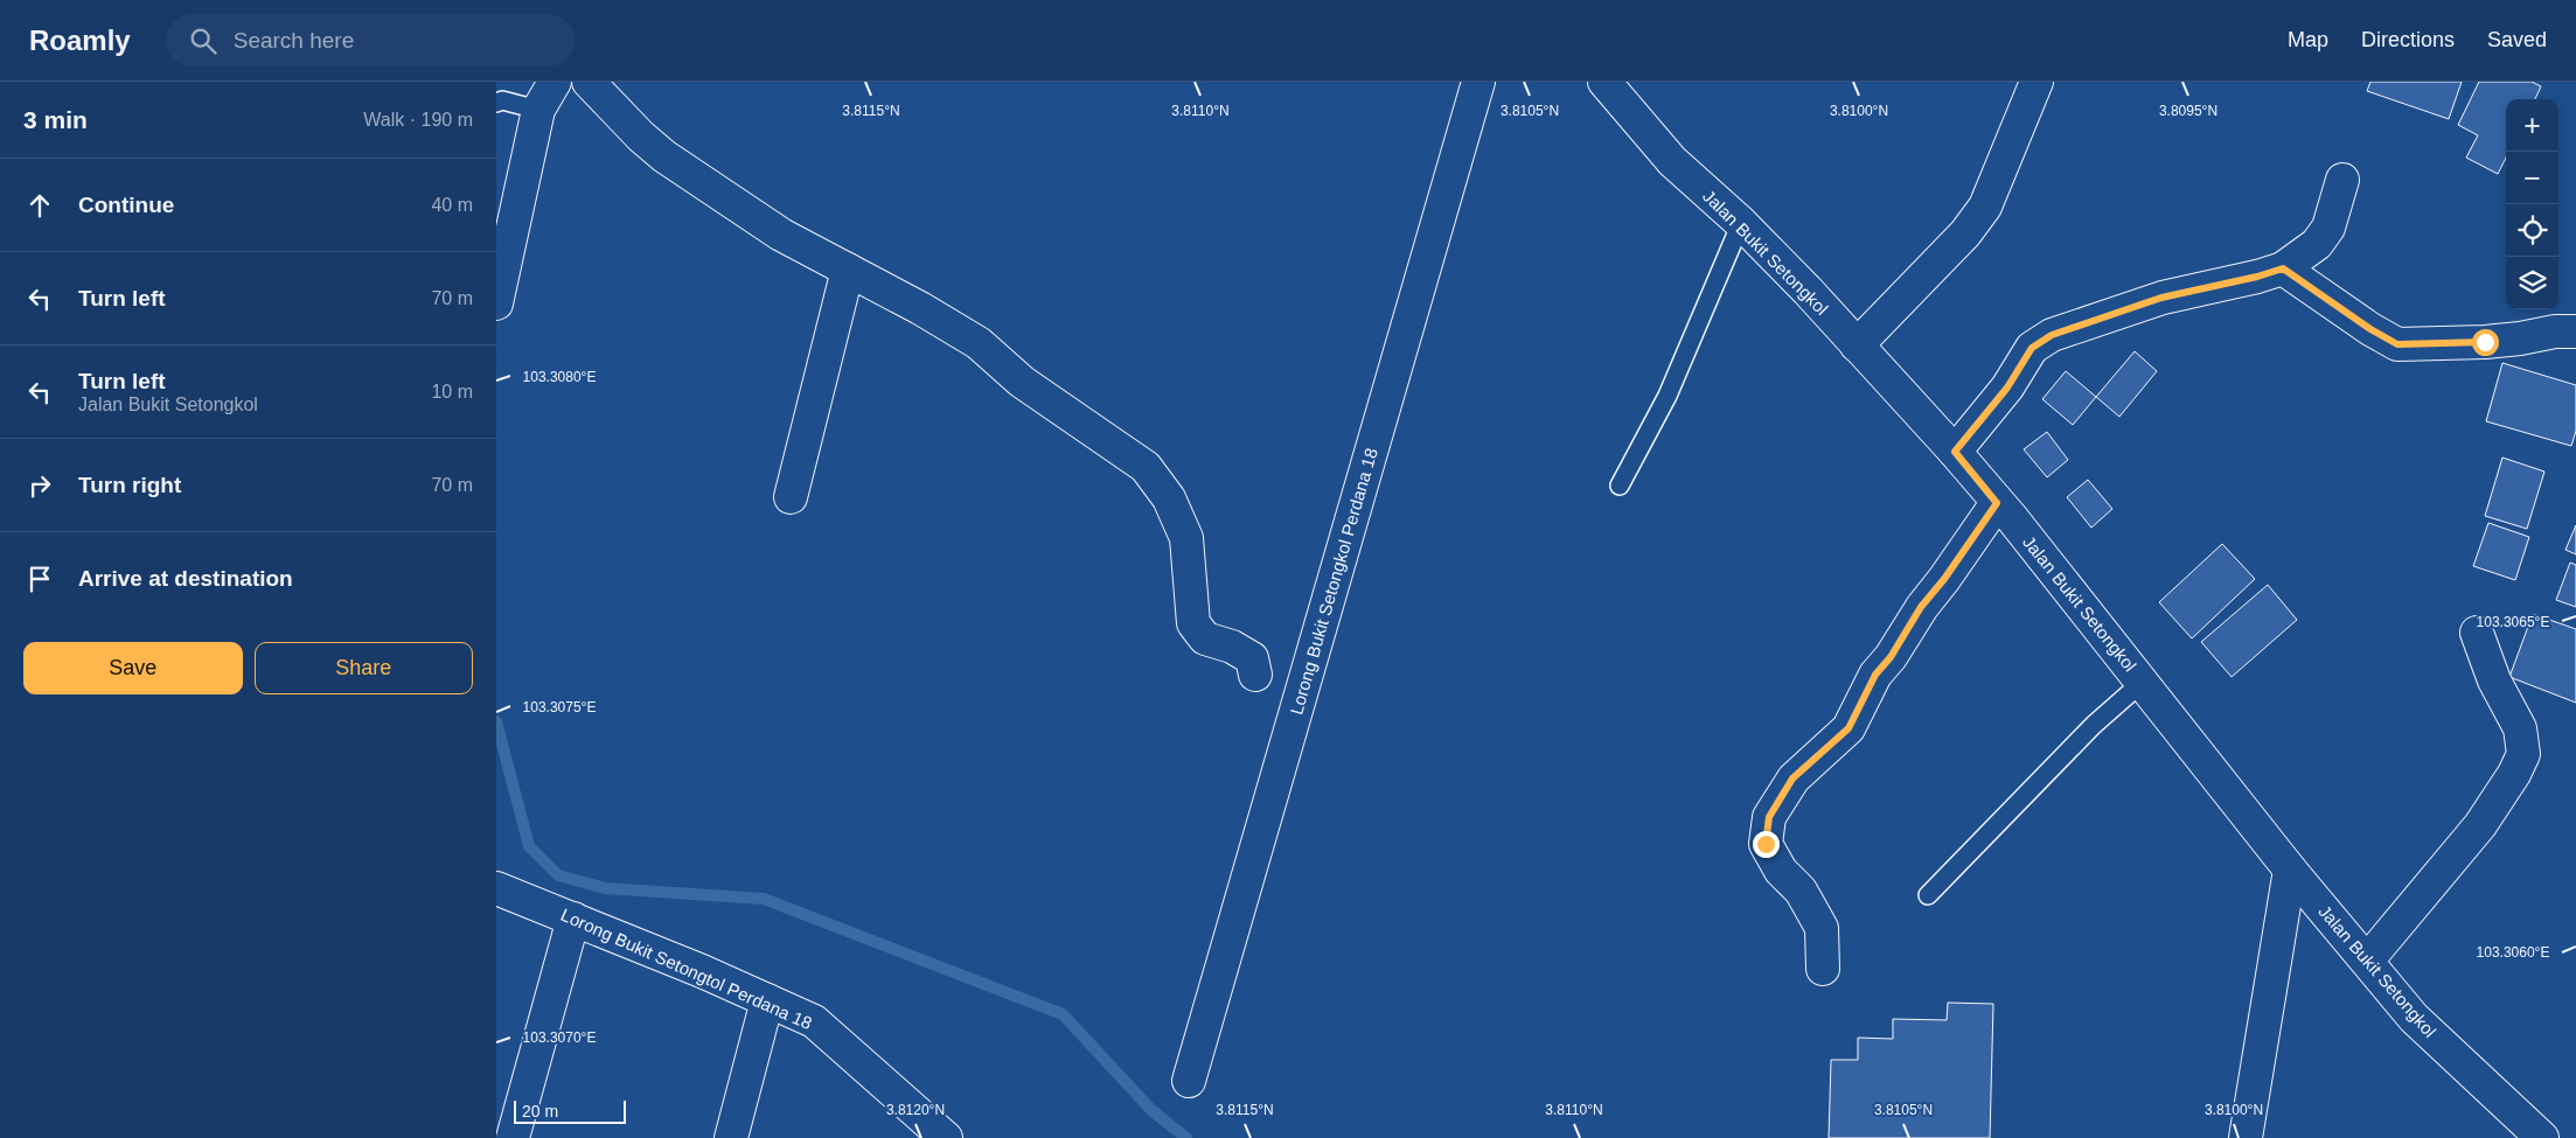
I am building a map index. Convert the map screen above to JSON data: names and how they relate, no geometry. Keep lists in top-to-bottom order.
{
  "streets": {
    "street": ["Jalan Bukit Setongkol", "Lorong Bukit Setongkol Perdana 18", "Lorong Bukit Setongtol Perdana 18"]
  },
  "scale_bar": "20 m",
  "page": {
    "header": "Roamly",
    "search": "Search here",
    "nav": ["Map", "Directions", "Saved"],
    "heading": ["3 min", "Walk · 190 m"],
    "map_buttons": ["+", "−"],
    "list": [
      ["Continue", "40 m"],
      ["Turn left", "70 m"],
      ["Turn left", "Jalan Bukit Setongkol", "10 m"],
      ["Turn right", "70 m"],
      "Arrive at destination"
    ],
    "buttons": ["Save", "Share"],
    "scale": "20 m"
  },
  "coordinates": [
    "3.8095°N",
    "3.8115°N",
    "3.8110°N",
    "3.8105°N",
    "3.8100°N",
    "103.3080°E",
    "103.3065°E",
    "103.3075°E",
    "103.3060°E",
    "103.3070°E",
    "3.8120°N"
  ]
}
